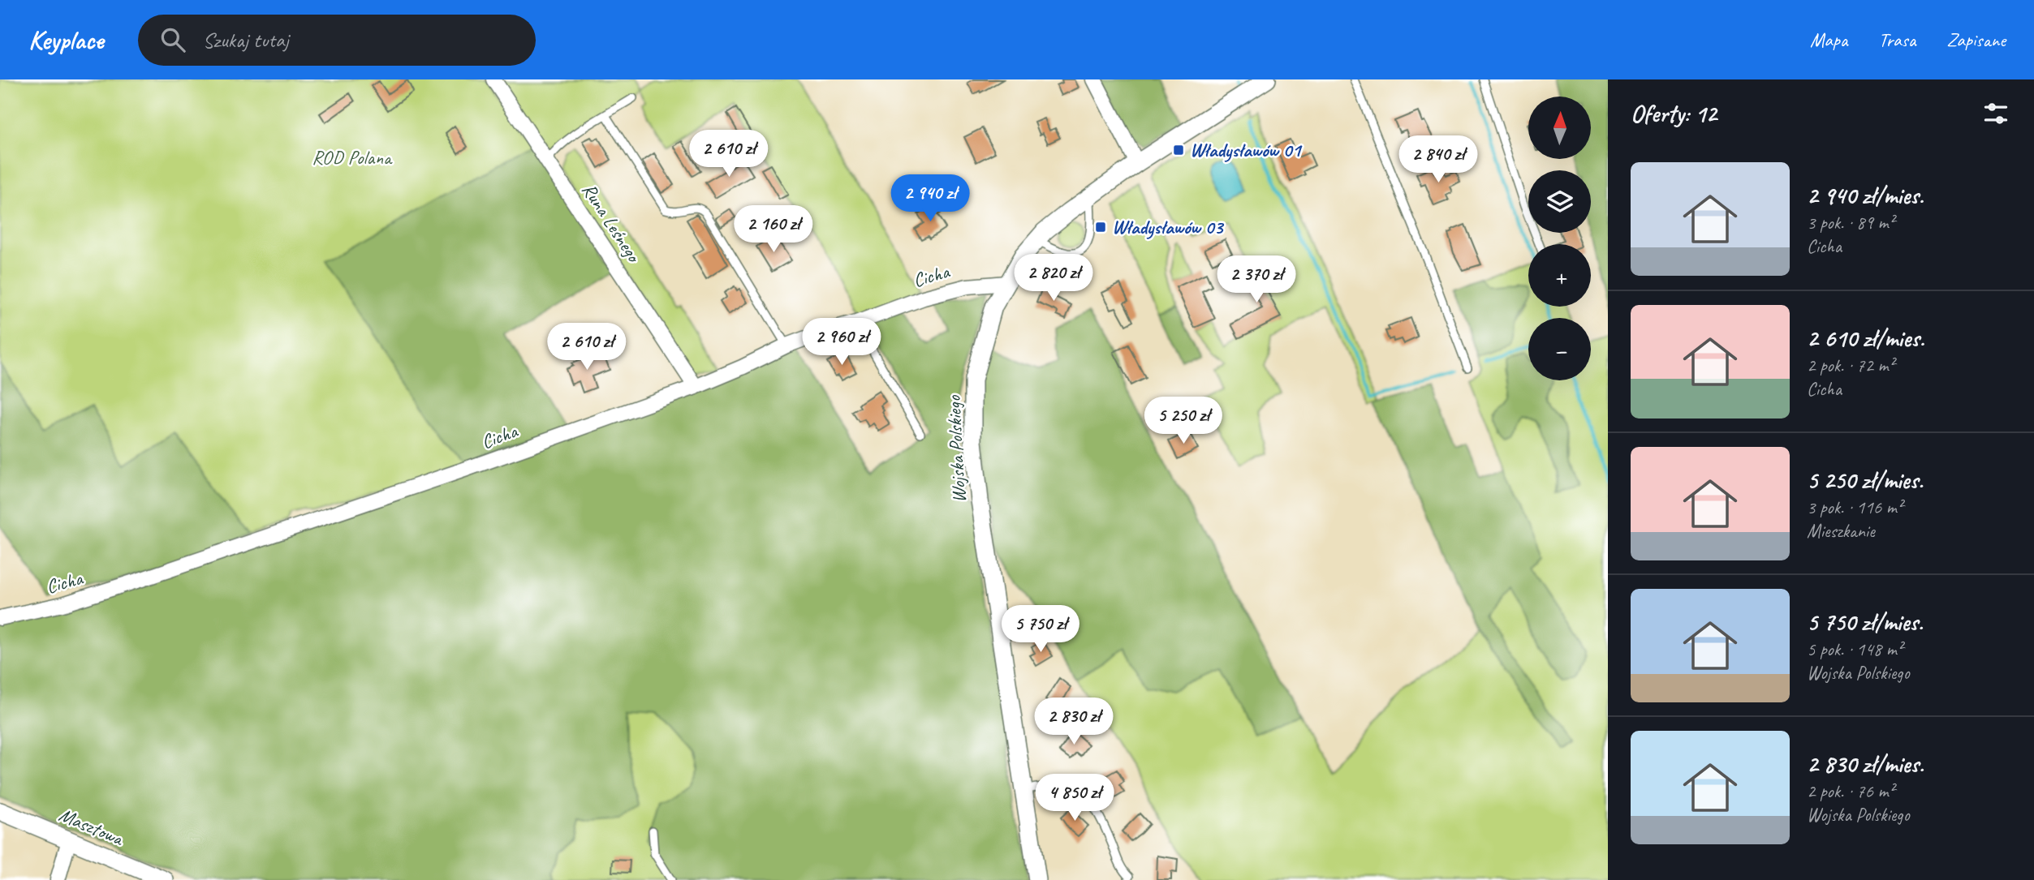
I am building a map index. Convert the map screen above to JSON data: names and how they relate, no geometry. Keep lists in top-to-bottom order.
{
  "streets": {
    "street": [
      "Runa Leśnego",
      "Cicha",
      "Wojska Polskiego",
      "Masztowa"
    ]
  },
  "crossings": [
    ["Runa Leśnego", "Cicha"],
    ["Cicha", "Wojska Polskiego"]
  ],
  "parks": ["ROD Polana"],
  "places": {
    "transit": ["Władysławów 01", "Władysławów 03"]
  },
  "north": "top",
  "page": {
    "header": "Keyplace",
    "search": "Szukaj tutaj",
    "nav": ["Mapa", "Trasa", "Zapisane"],
    "heading": "Oferty: 12",
    "map_buttons": ["+", "−"],
    "price": [
      "2 610 zł",
      "2 840 zł",
      "2 940 zł",
      "2 160 zł",
      "2 820 zł",
      "2 370 zł",
      "2 960 zł",
      "2 610 zł",
      "5 250 zł",
      "5 750 zł",
      "2 830 zł",
      "4 850 zł"
    ],
    "list": [
      {
        "name": "2 940 zł/mies.",
        "note": "3 pok. · 89 m² · Cicha"
      },
      {
        "name": "2 610 zł/mies.",
        "note": "2 pok. · 72 m² · Cicha"
      },
      {
        "name": "5 250 zł/mies.",
        "note": "3 pok. · 116 m² · Mieszkanie"
      },
      {
        "name": "5 750 zł/mies.",
        "note": "5 pok. · 148 m² · Wojska Polskiego"
      },
      {
        "name": "2 830 zł/mies.",
        "note": "2 pok. · 76 m² · Wojska Polskiego"
      }
    ]
  }
}
